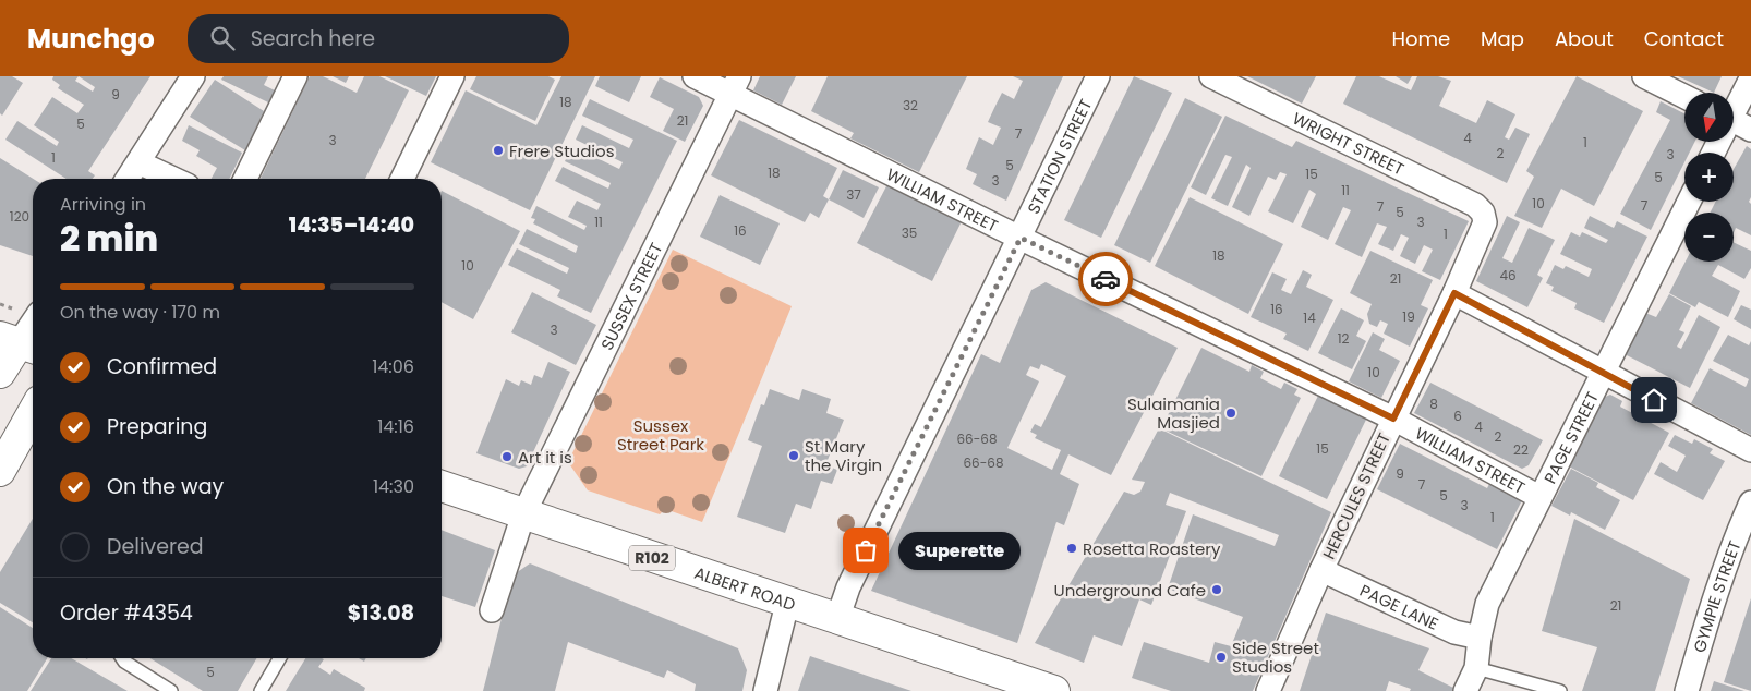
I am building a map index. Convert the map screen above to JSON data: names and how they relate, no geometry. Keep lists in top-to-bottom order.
{
  "streets": {
    "main road": ["R102", "ALBERT ROAD"],
    "street": [
      "WRIGHT STREET",
      "STATION STREET",
      "WILLIAM STREET",
      "SUSSEX STREET",
      "PAGE STREET",
      "HERCULES STREET",
      "GYMPIE STREET",
      "PAGE LANE"
    ]
  },
  "crossings": [
    ["WRIGHT STREET", "HERCULES STREET"],
    ["STATION STREET", "WILLIAM STREET"],
    ["STATION STREET", "ALBERT ROAD"],
    ["WILLIAM STREET", "SUSSEX STREET"],
    ["WILLIAM STREET", "PAGE STREET"],
    ["WILLIAM STREET", "HERCULES STREET"],
    ["SUSSEX STREET", "ALBERT ROAD"],
    ["PAGE STREET", "PAGE LANE"],
    ["HERCULES STREET", "PAGE LANE"]
  ],
  "parks": ["Sussex Street Park"],
  "places": [
    "Frere Studios",
    "Sulaimania Masjied",
    "St Mary the Virgin",
    "Art it is",
    "Rosetta Roastery",
    "Superette",
    "Underground Cafe",
    "Side Street Studios"
  ],
  "house_numbers": [
    "9",
    "18",
    "32",
    "21",
    "5",
    "7",
    "4",
    "3",
    "1",
    "2",
    "3",
    "1",
    "5",
    "18",
    "15",
    "5",
    "3",
    "11",
    "37",
    "10",
    "7",
    "7",
    "5",
    "120",
    "11",
    "3",
    "16",
    "35",
    "1",
    "18",
    "10",
    "46",
    "21",
    "16",
    "19",
    "14",
    "3",
    "12",
    "10",
    "8",
    "6",
    "4",
    "2",
    "66-68",
    "15",
    "22",
    "66-68",
    "9",
    "7",
    "5",
    "3",
    "1",
    "21",
    "5"
  ],
  "north": "bottom",
  "page": {
    "header": "Munchgo",
    "search": "Search here",
    "nav": [
      "Home",
      "Map",
      "About",
      "Contact"
    ],
    "map_buttons": ["+", "−"],
    "heading": ["2 min", "Arriving in", "14:35–14:40"],
    "panel": ["Order #4354", "$13.08"],
    "bar": "On the way · 170 m",
    "list": [
      ["Confirmed", "14:06"],
      ["Preparing", "14:16"],
      ["On the way", "14:30"],
      "Delivered"
    ],
    "bubble": "Superette"
  }
}
